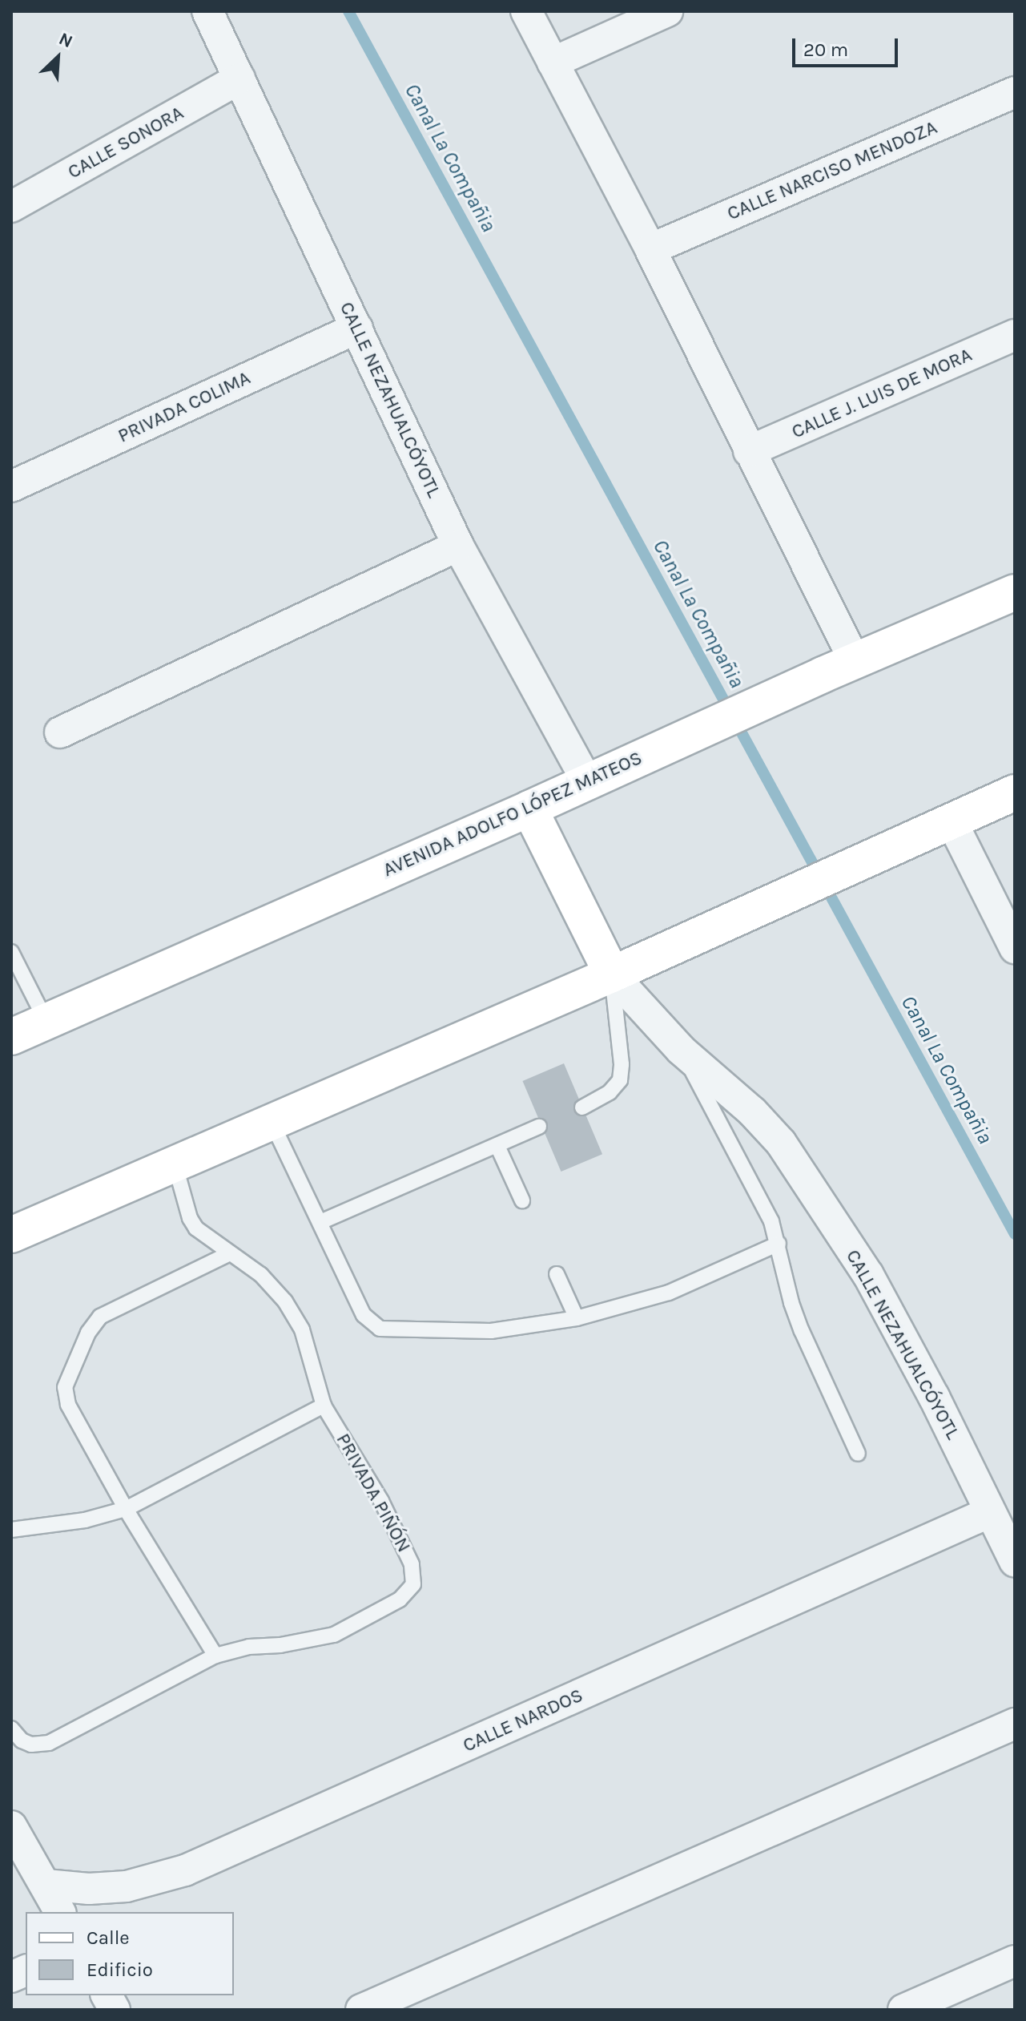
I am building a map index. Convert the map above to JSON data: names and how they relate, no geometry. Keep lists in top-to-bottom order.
{
  "streets": {
    "main road": ["AVENIDA ADOLFO LÓPEZ MATEOS"],
    "street": [
      "CALLE SONORA",
      "CALLE NARCISO MENDOZA",
      "CALLE J. LUIS DE MORA",
      "CALLE NEZAHUALCÓYOTL",
      "PRIVADA COLIMA",
      "CALLE NARDOS"
    ],
    "lane": ["PRIVADA PIÑÓN"]
  },
  "crossings": [
    ["CALLE SONORA", "CALLE NEZAHUALCÓYOTL"],
    ["CALLE NEZAHUALCÓYOTL", "PRIVADA COLIMA"],
    ["CALLE NEZAHUALCÓYOTL", "AVENIDA ADOLFO LÓPEZ MATEOS"],
    ["CALLE NEZAHUALCÓYOTL", "CALLE NARDOS"]
  ],
  "water": ["Canal La Compañia"],
  "legend": ["Calle", "Edificio"],
  "scale_bar": "20 m",
  "north": "top right"
}
